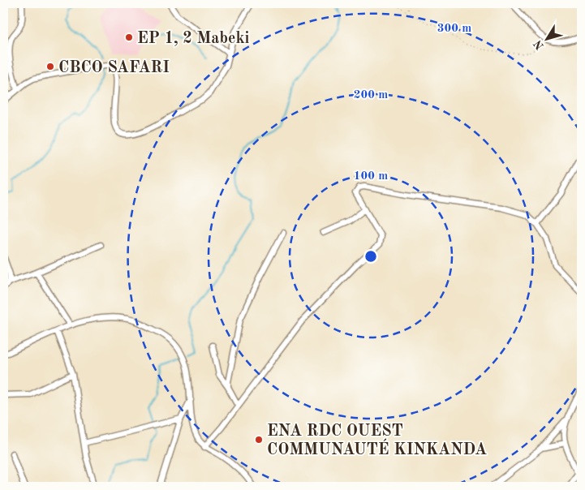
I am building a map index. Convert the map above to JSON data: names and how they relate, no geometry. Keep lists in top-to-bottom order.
{
  "places": ["EP 1, 2 Mabeki", "CBCO SAFARI", "ENA RDC OUEST COMMUNAUTÉ KINKANDA"],
  "north": "bottom left",
  "rings": ["300 m", "200 m", "100 m"]
}
